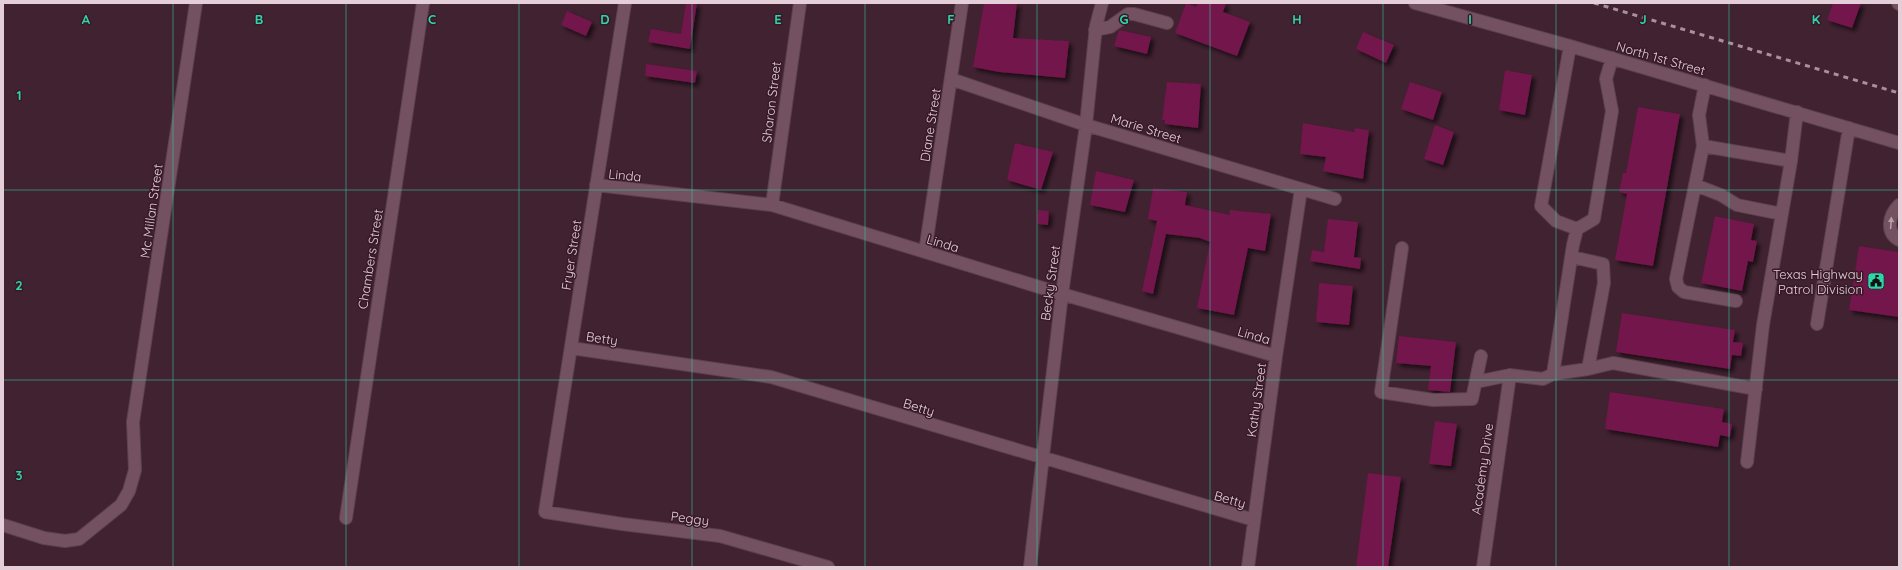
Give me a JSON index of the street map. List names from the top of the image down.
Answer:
{
  "streets": {
    "street": [
      "North 1st Street",
      "Sharon Street",
      "Diane Street",
      "Marie Street",
      "Linda",
      "Mc Millan Street",
      "Fryer Street",
      "Chambers Street",
      "Becky Street",
      "Betty",
      "Kathy Street",
      "Academy Drive",
      "Peggy"
    ]
  },
  "crossings": [
    ["Sharon Street", "Linda"],
    ["Diane Street", "Marie Street"],
    ["Diane Street", "Linda"],
    ["Marie Street", "Becky Street"],
    ["Marie Street", "Kathy Street"],
    ["Linda", "Fryer Street"],
    ["Linda", "Becky Street"],
    ["Linda", "Kathy Street"],
    ["Fryer Street", "Betty"],
    ["Fryer Street", "Peggy"],
    ["Becky Street", "Betty"],
    ["Betty", "Kathy Street"]
  ],
  "places": {
    "public building": ["Texas Highway Patrol Division"]
  },
  "grid": {
    "columns": [
      "A",
      "B",
      "C",
      "D",
      "E",
      "F",
      "G",
      "H",
      "I",
      "J",
      "K"
    ],
    "rows": ["1", "2", "3"]
  }
}
